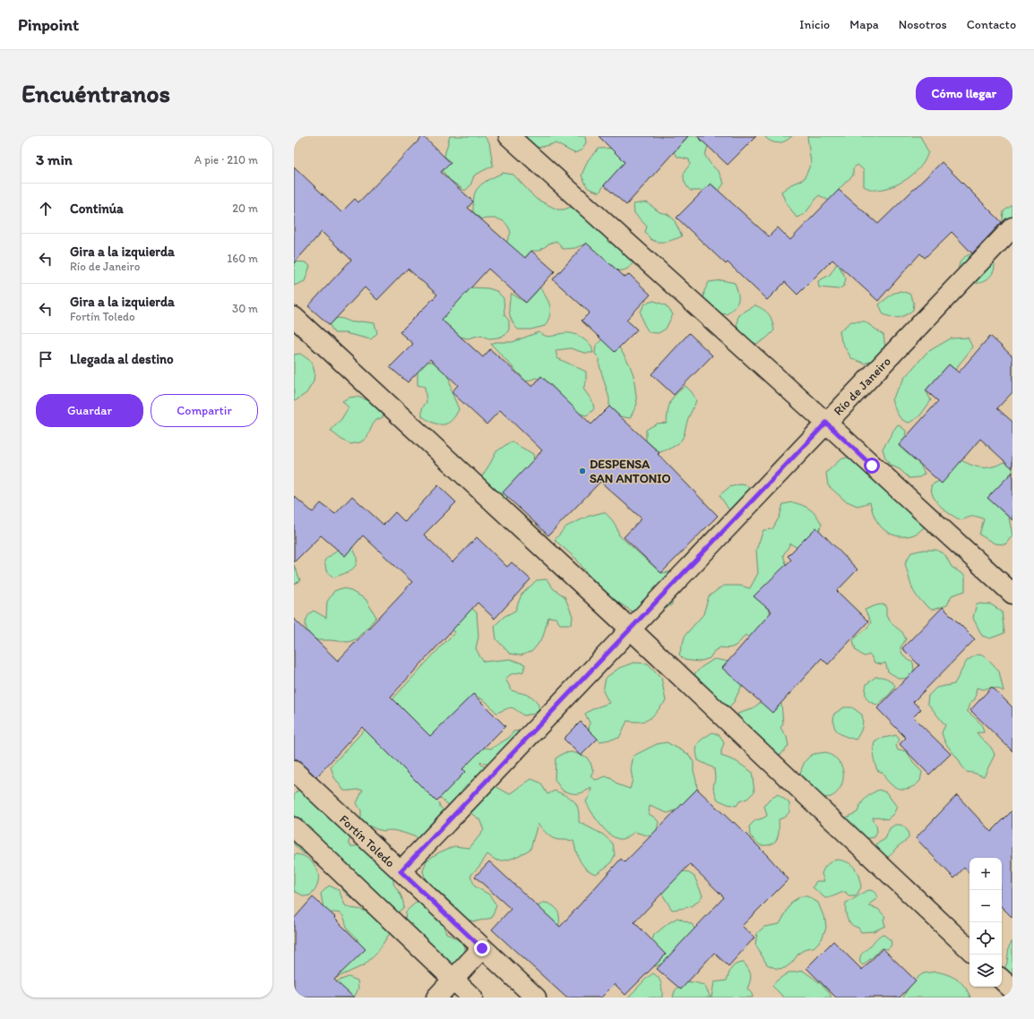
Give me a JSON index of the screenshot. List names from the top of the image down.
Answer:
{
  "streets": {
    "street": ["Río de Janeiro", "Fortín Toledo"]
  },
  "crossings": [
    ["Río de Janeiro", "Fortín Toledo"]
  ],
  "places": ["DESPENSA SAN ANTONIO"],
  "page": {
    "header": "Pinpoint",
    "nav": [
      "Inicio",
      "Mapa",
      "Nosotros",
      "Contacto"
    ],
    "buttons": [
      "Cómo llegar",
      ["Guardar", "Compartir"]
    ],
    "title": "Encuéntranos",
    "heading": ["3 min", "A pie · 210 m"],
    "list": [
      ["Continúa", "20 m"],
      ["Gira a la izquierda", "Río de Janeiro", "160 m"],
      ["Gira a la izquierda", "Fortín Toledo", "30 m"],
      "Llegada al destino"
    ],
    "map_buttons": ["+", "−"]
  }
}
